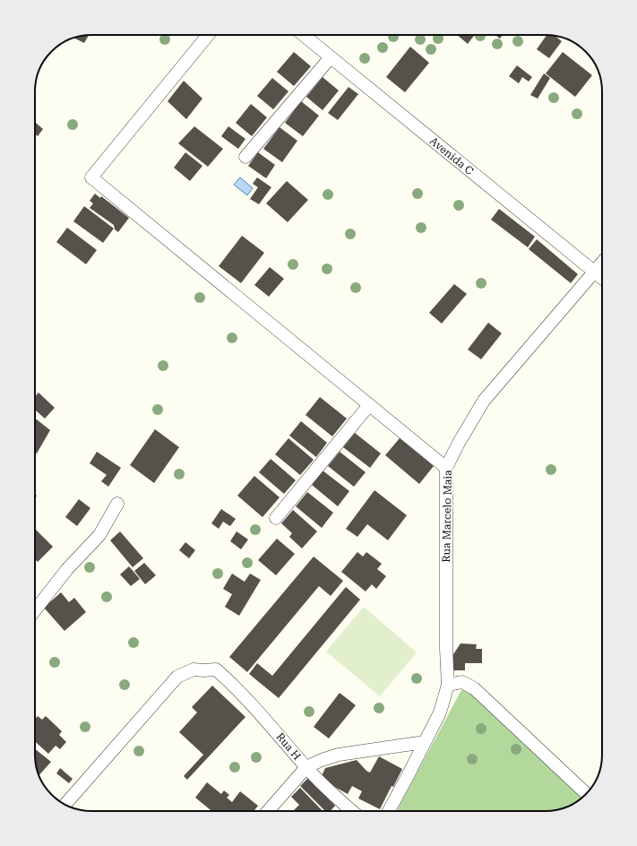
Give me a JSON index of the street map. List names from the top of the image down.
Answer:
{
  "streets": {
    "street": ["Avenida C", "Rua Marcelo Maia", "Rua H"]
  },
  "crossings": [
    ["Avenida C", "Rua Marcelo Maia"],
    ["Rua Marcelo Maia", "Rua H"]
  ]
}
